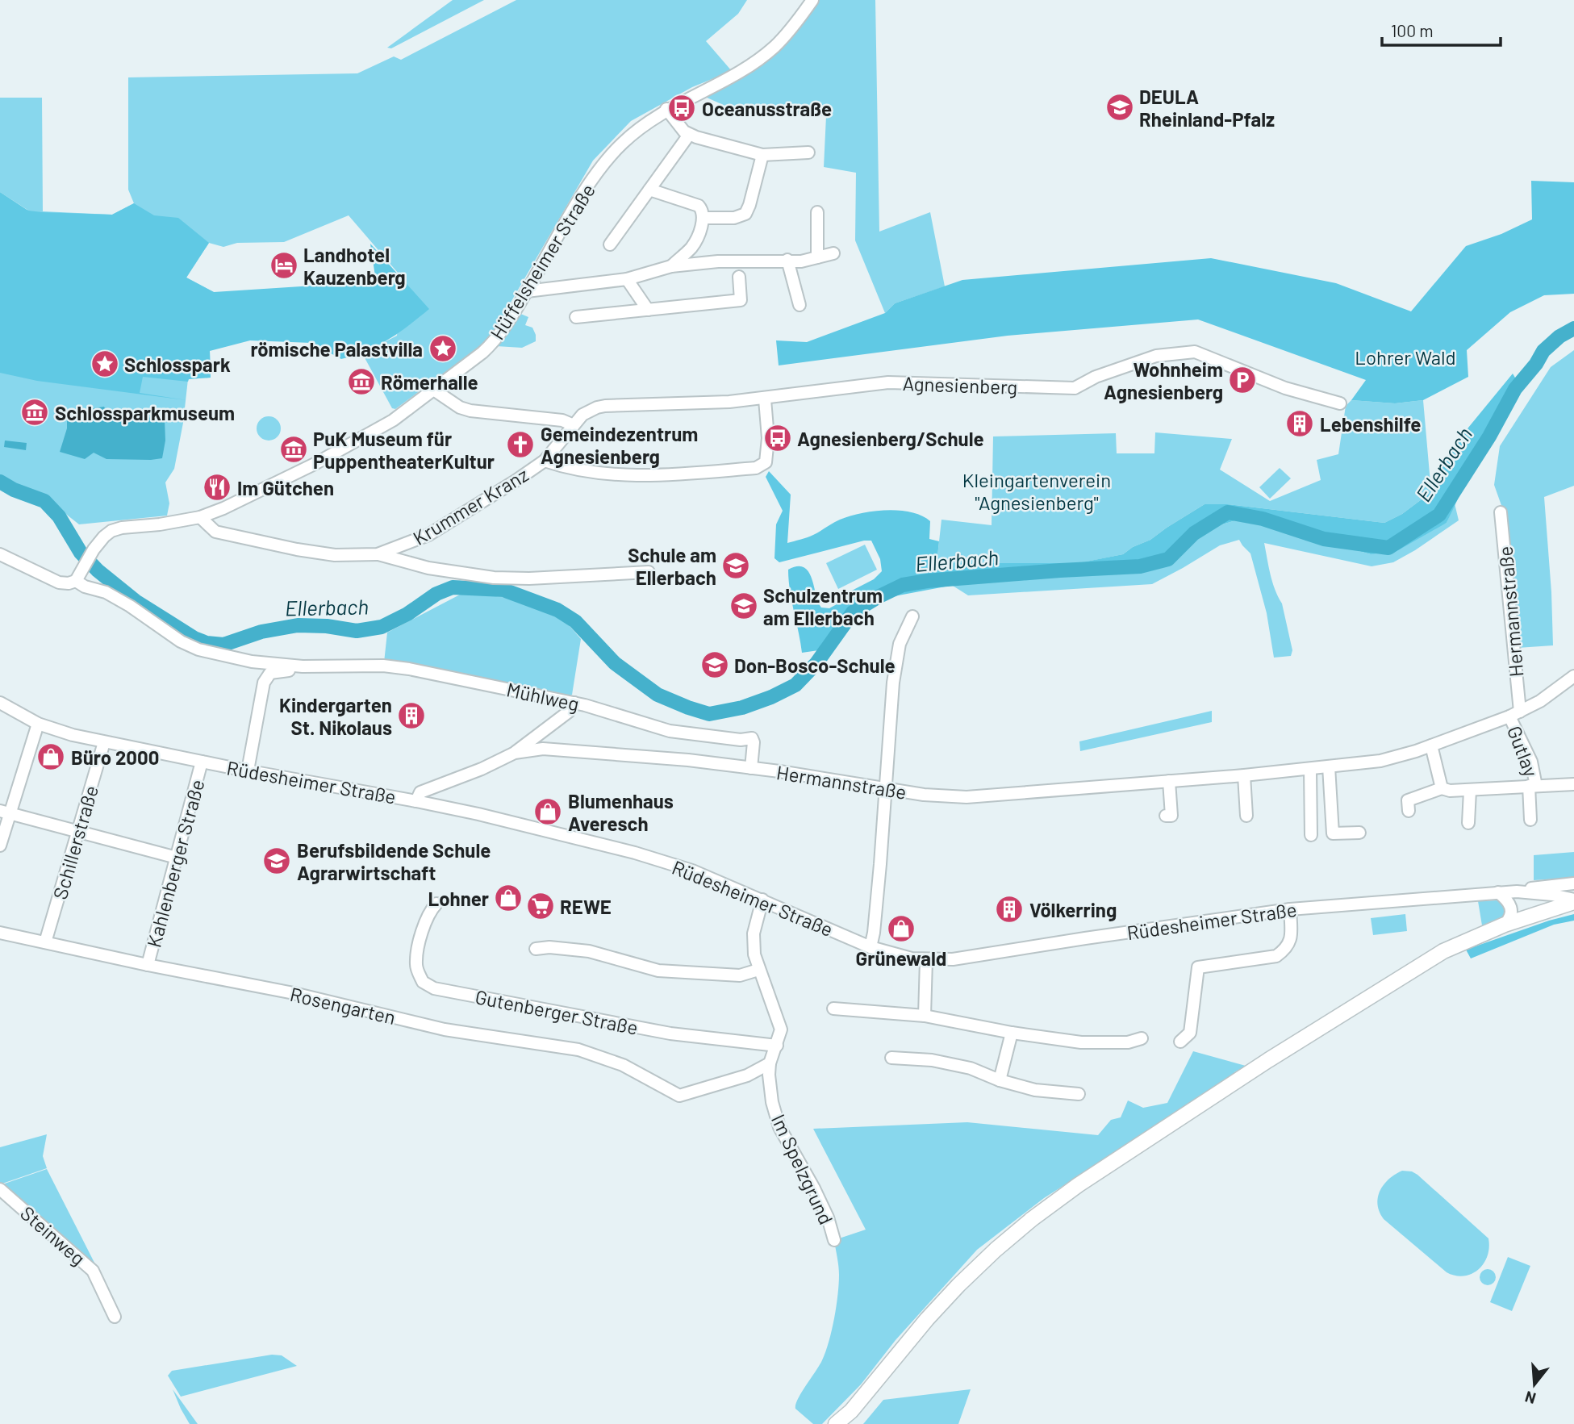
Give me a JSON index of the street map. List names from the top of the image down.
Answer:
{
  "streets": {
    "street": [
      "Hüffelsheimer Straße",
      "Agnesienberg",
      "Krummer Kranz",
      "Hermannstraße",
      "Mühlweg",
      "Gutlay",
      "Rüdesheimer Straße",
      "Schillerstraße",
      "Kahlenberger Straße",
      "Rosengarten",
      "Gutenberger Straße",
      "Im Spelzgrund",
      "Steinweg"
    ]
  },
  "crossings": [
    ["Hüffelsheimer Straße", "Krummer Kranz"],
    ["Hüffelsheimer Straße", "Mühlweg"],
    ["Agnesienberg", "Krummer Kranz"],
    ["Hermannstraße", "Mühlweg"],
    ["Hermannstraße", "Gutlay"],
    ["Hermannstraße", "Rüdesheimer Straße"],
    ["Mühlweg", "Rüdesheimer Straße"],
    ["Rüdesheimer Straße", "Schillerstraße"],
    ["Rüdesheimer Straße", "Kahlenberger Straße"],
    ["Rüdesheimer Straße", "Im Spelzgrund"],
    ["Schillerstraße", "Rosengarten"],
    ["Kahlenberger Straße", "Rosengarten"],
    ["Rosengarten", "Im Spelzgrund"],
    ["Gutenberger Straße", "Im Spelzgrund"]
  ],
  "water": ["Ellerbach"],
  "parks": ["Lohrer Wald", "Kleingartenverein \"Agnesienberg\""],
  "places": {
    "school or university": [
      "DEULA Rheinland-Pfalz",
      "Schule am Ellerbach",
      "Schulzentrum am Ellerbach",
      "Don-Bosco-Schule",
      "Berufsbildende Schule Agrarwirtschaft"
    ],
    "bus stop": ["Oceanusstraße", "Agnesienberg/Schule"],
    "hotel": ["Landhotel Kauzenberg"],
    "place": ["römische Palastvilla", "Schlosspark"],
    "parking": ["Wohnheim Agnesienberg"],
    "museum": ["Römerhalle", "Schlossparkmuseum", "PuK Museum für PuppentheaterKultur"],
    "building": ["Lebenshilfe", "Kindergarten St. Nikolaus", "Völkerring"],
    "church": ["Gemeindezentrum Agnesienberg"],
    "restaurant": ["Im Gütchen"],
    "shop": [
      "Büro 2000",
      "Blumenhaus Averesch",
      "Lohner",
      "Grünewald"
    ],
    "supermarket": ["REWE"]
  },
  "scale_bar": "100 m",
  "north": "bottom"
}
